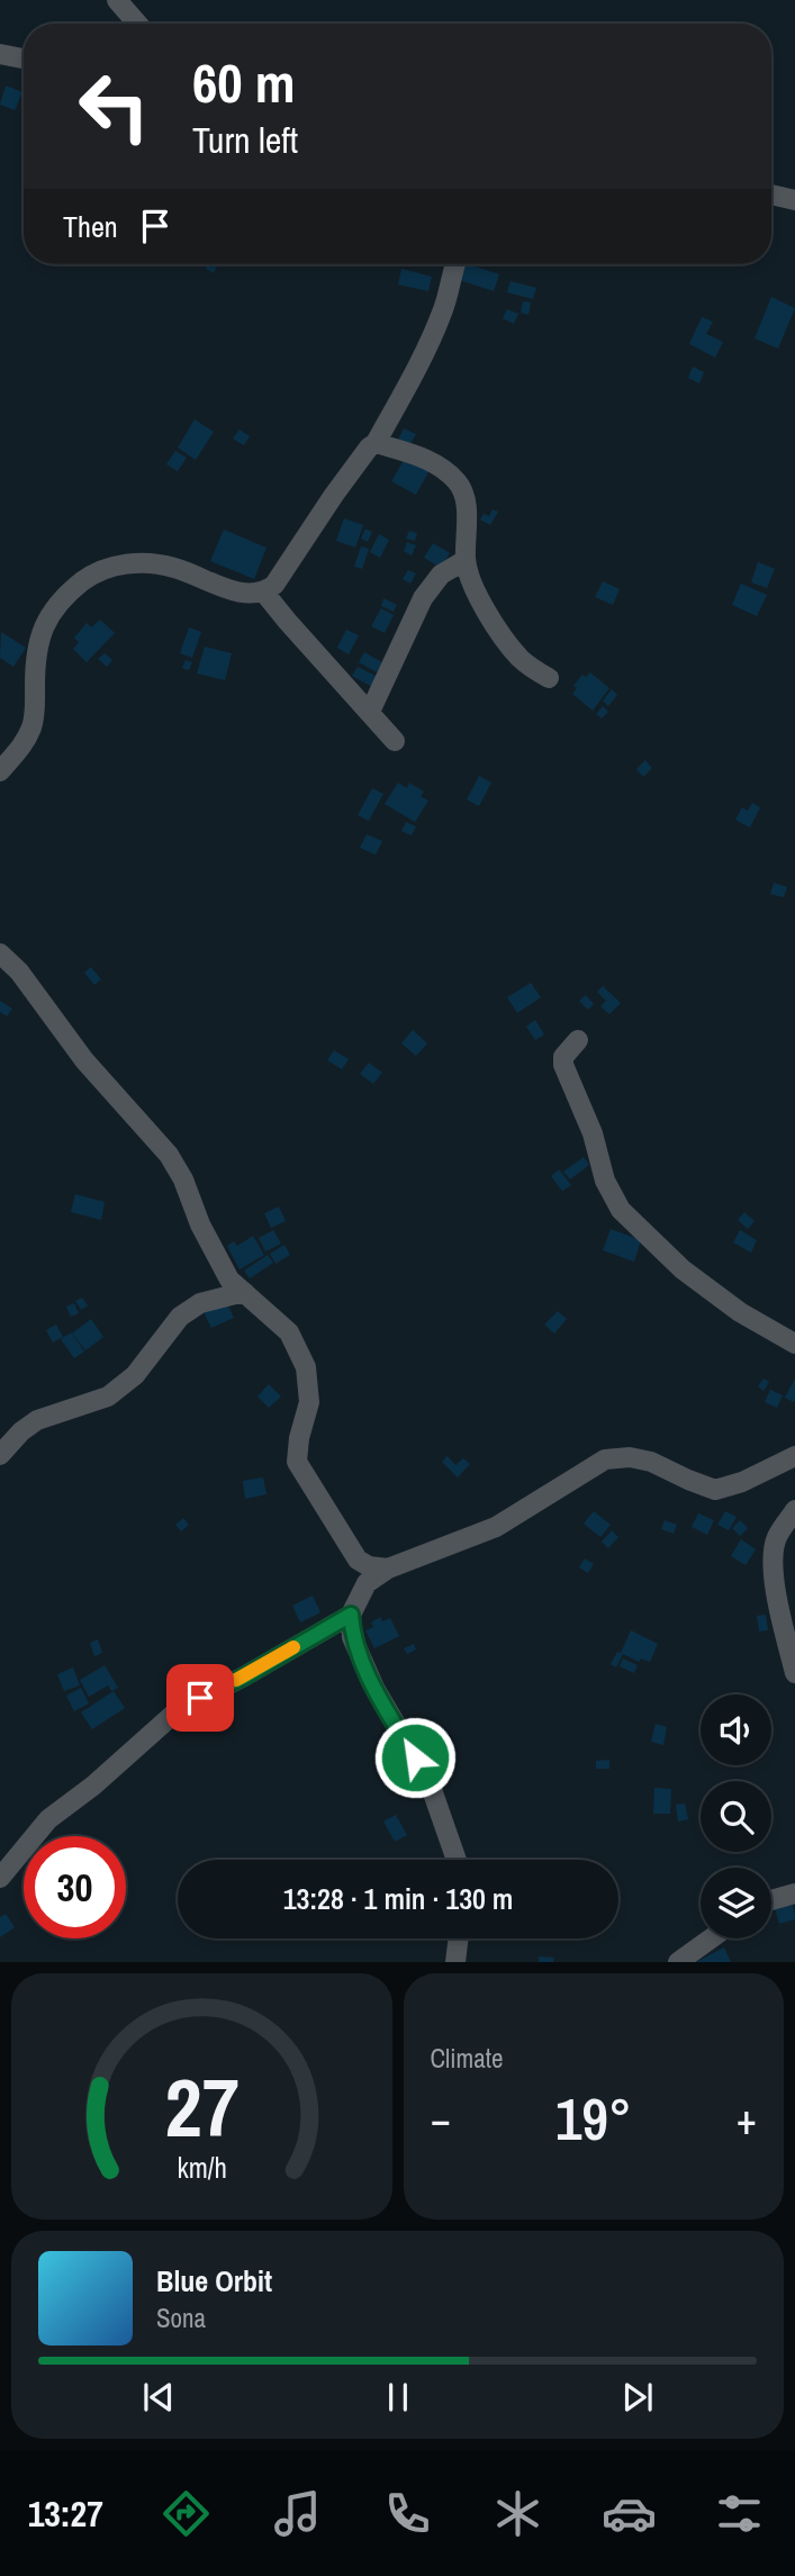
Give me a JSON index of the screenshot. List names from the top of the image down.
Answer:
{
  "page": {
    "turn": ["60 m", "Turn left"],
    "then": "Then",
    "limit": "30",
    "trip": "13:28 · 1 min · 130 m",
    "tile": "Climate",
    "heat": ["−", "19°", "+"],
    "song": ["Blue Orbit", "Sona"],
    "tabs": "13:27",
    "gauge": ["27", "km/h"]
  }
}
